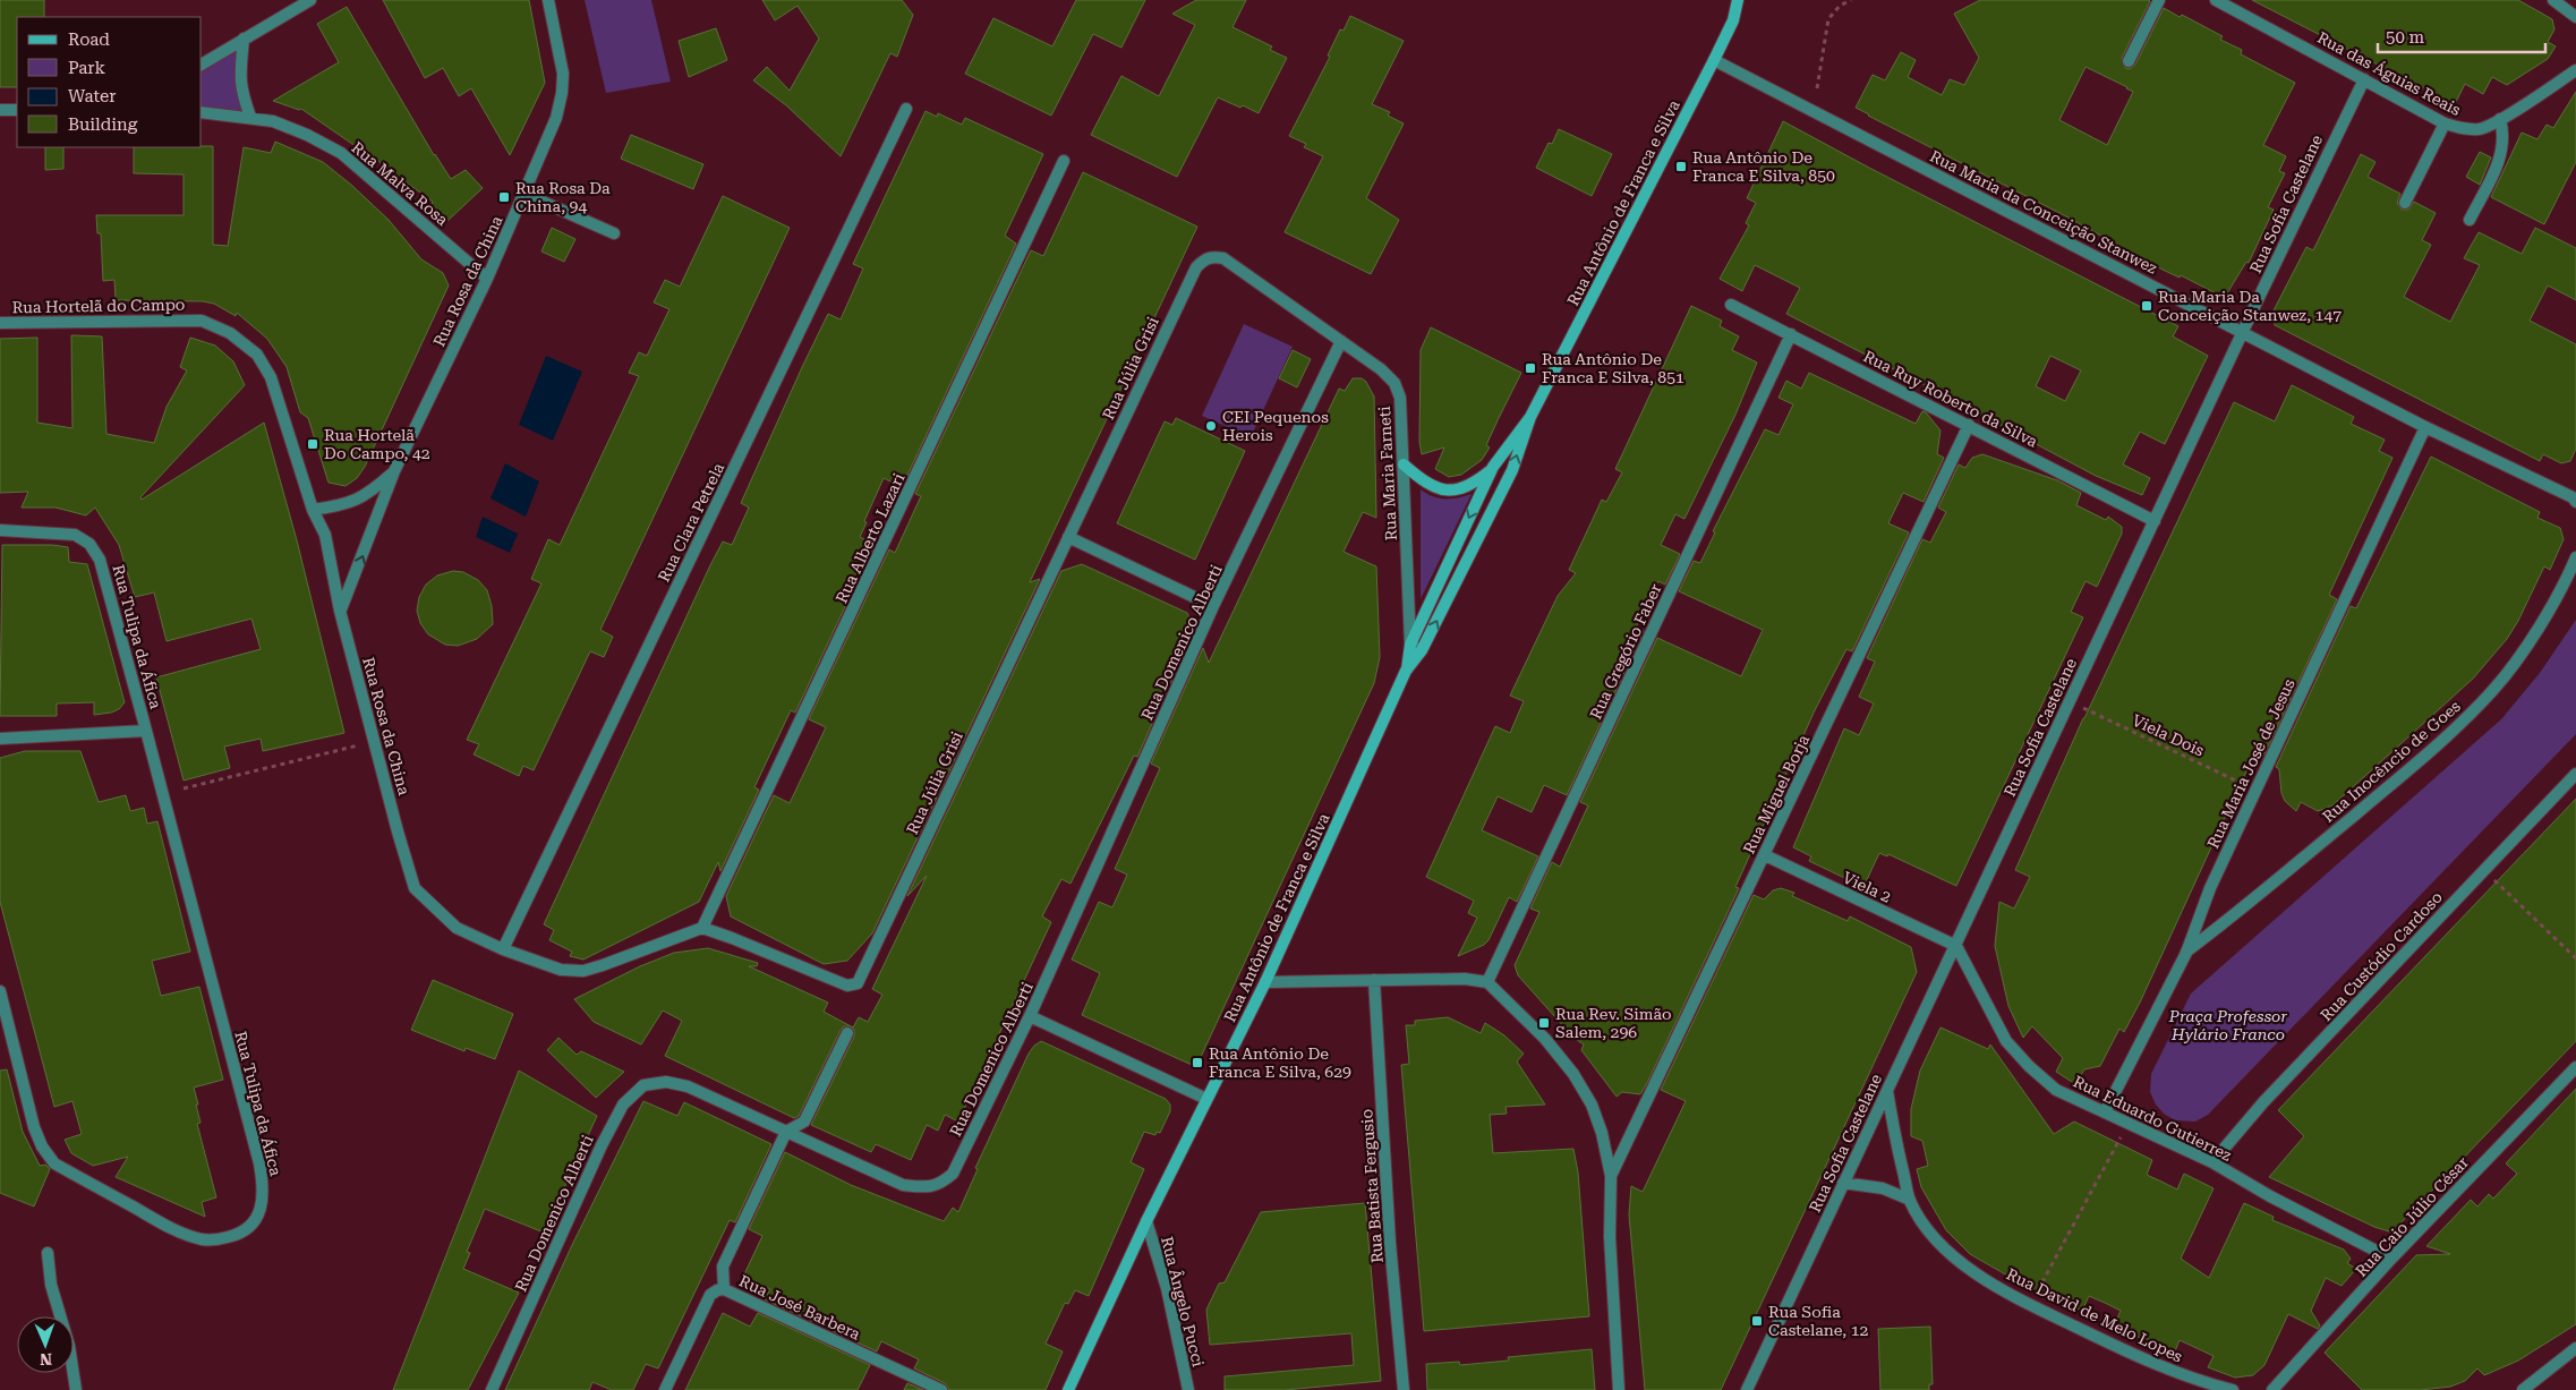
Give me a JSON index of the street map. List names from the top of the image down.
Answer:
{
  "streets": {
    "main road": ["Rua Antônio de Franca e Silva"],
    "street": [
      "Rua das Águias Reais",
      "Rua Malva Rosa",
      "Rua Sofia Castelane",
      "Rua Maria da Conceição Stanwez",
      "Rua Rosa da China",
      "Rua Hortelã do Campo",
      "Rua Júlia Grisi",
      "Rua Ruy Roberto da Silva",
      "Rua Maria Farneti",
      "Rua Clara Petrela",
      "Rua Alberto Lazari",
      "Rua Tulipa da Áfica",
      "Rua Domenico Alberti",
      "Rua Gregório Faber",
      "Rua Inocêncio de Goes",
      "Rua Maria José de Jesus",
      "Rua Miguel Borja",
      "Viela 2",
      "Rua Custódio Cardoso",
      "Rua Eduardo Gutierrez",
      "Rua Batista Fergusio",
      "Rua Caio Júlio César",
      "Rua Ângelo Pucci",
      "Rua José Barbera",
      "Rua David de Melo Lopes"
    ],
    "path": ["Viela Dois"]
  },
  "crossings": [
    ["Rua das Águias Reais", "Rua Sofia Castelane"],
    ["Rua Malva Rosa", "Rua Rosa da China"],
    ["Rua Antônio de Franca e Silva", "Rua Maria da Conceição Stanwez"],
    ["Rua Antônio de Franca e Silva", "Rua Maria Farneti"],
    ["Rua Antônio de Franca e Silva", "Rua Ângelo Pucci"],
    ["Rua Sofia Castelane", "Rua Maria da Conceição Stanwez"],
    ["Rua Sofia Castelane", "Rua Ruy Roberto da Silva"],
    ["Rua Sofia Castelane", "Viela Dois"],
    ["Rua Sofia Castelane", "Viela 2"],
    ["Rua Sofia Castelane", "Rua Eduardo Gutierrez"],
    ["Rua Sofia Castelane", "Rua David de Melo Lopes"],
    ["Rua Maria da Conceição Stanwez", "Rua Maria José de Jesus"],
    ["Rua Rosa da China", "Rua Hortelã do Campo"],
    ["Rua Rosa da China", "Rua Clara Petrela"],
    ["Rua Júlia Grisi", "Rua Maria Farneti"],
    ["Rua Júlia Grisi", "Rua Alberto Lazari"],
    ["Rua Ruy Roberto da Silva", "Rua Gregório Faber"],
    ["Rua Ruy Roberto da Silva", "Rua Miguel Borja"],
    ["Rua Maria Farneti", "Rua Domenico Alberti"],
    ["Viela Dois", "Rua Maria José de Jesus"],
    ["Rua Inocêncio de Goes", "Rua Maria José de Jesus"],
    ["Rua Maria José de Jesus", "Rua Eduardo Gutierrez"],
    ["Rua Miguel Borja", "Viela 2"],
    ["Viela 2", "Rua Eduardo Gutierrez"],
    ["Rua Custódio Cardoso", "Rua Eduardo Gutierrez"],
    ["Rua Eduardo Gutierrez", "Rua Caio Júlio César"]
  ],
  "parks": ["Praça Professor Hylário Franco"],
  "places": {
    "transit": [
      "Rua Antônio De Franca E Silva, 850",
      "Rua Rosa Da China, 94",
      "Rua Maria Da Conceição Stanwez, 147",
      "Rua Antônio De Franca E Silva, 851",
      "Rua Hortelã Do Campo, 42",
      "Rua Rev. Simão Salem, 296",
      "Rua Antônio De Franca E Silva, 629",
      "Rua Sofia Castelane, 12"
    ],
    "other": ["CEI Pequenos Herois"]
  },
  "legend": [
    "Road",
    "Park",
    "Water",
    "Building"
  ],
  "scale_bar": "50 m",
  "north": "bottom"
}
